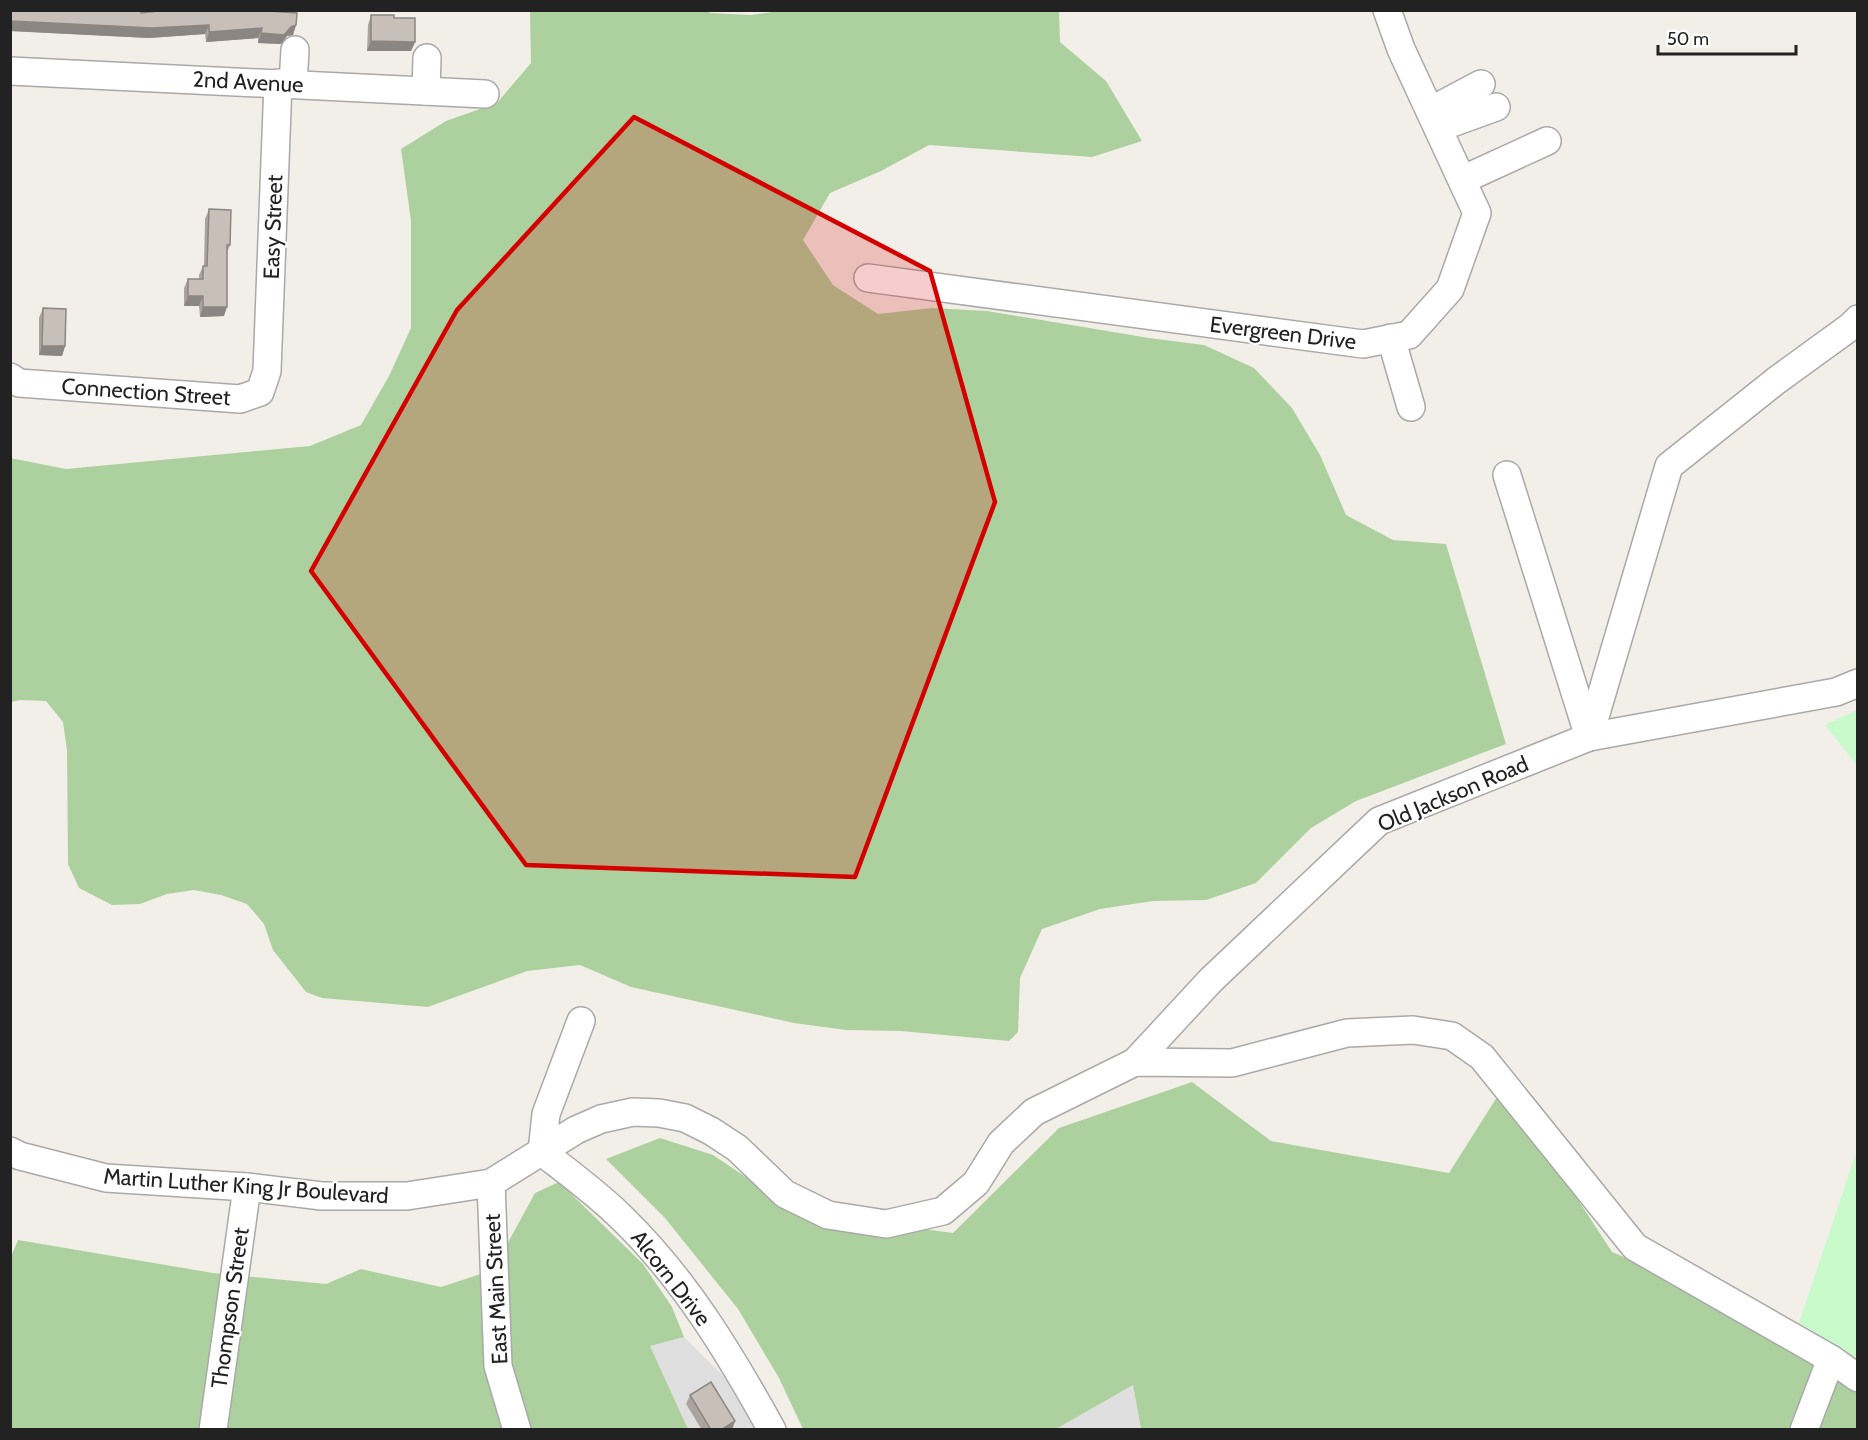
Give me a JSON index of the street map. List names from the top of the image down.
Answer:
{
  "streets": {
    "street": [
      "2nd Avenue",
      "Easy Street",
      "Evergreen Drive",
      "Connection Street",
      "Old Jackson Road",
      "Martin Luther King Jr Boulevard",
      "Alcorn Drive",
      "East Main Street",
      "Thompson Street"
    ]
  },
  "crossings": [
    ["2nd Avenue", "Easy Street"],
    ["Easy Street", "Connection Street"],
    ["Old Jackson Road", "Martin Luther King Jr Boulevard"],
    ["Martin Luther King Jr Boulevard", "Alcorn Drive"],
    ["Martin Luther King Jr Boulevard", "East Main Street"],
    ["Martin Luther King Jr Boulevard", "Thompson Street"]
  ],
  "scale_bar": "50 m"
}
